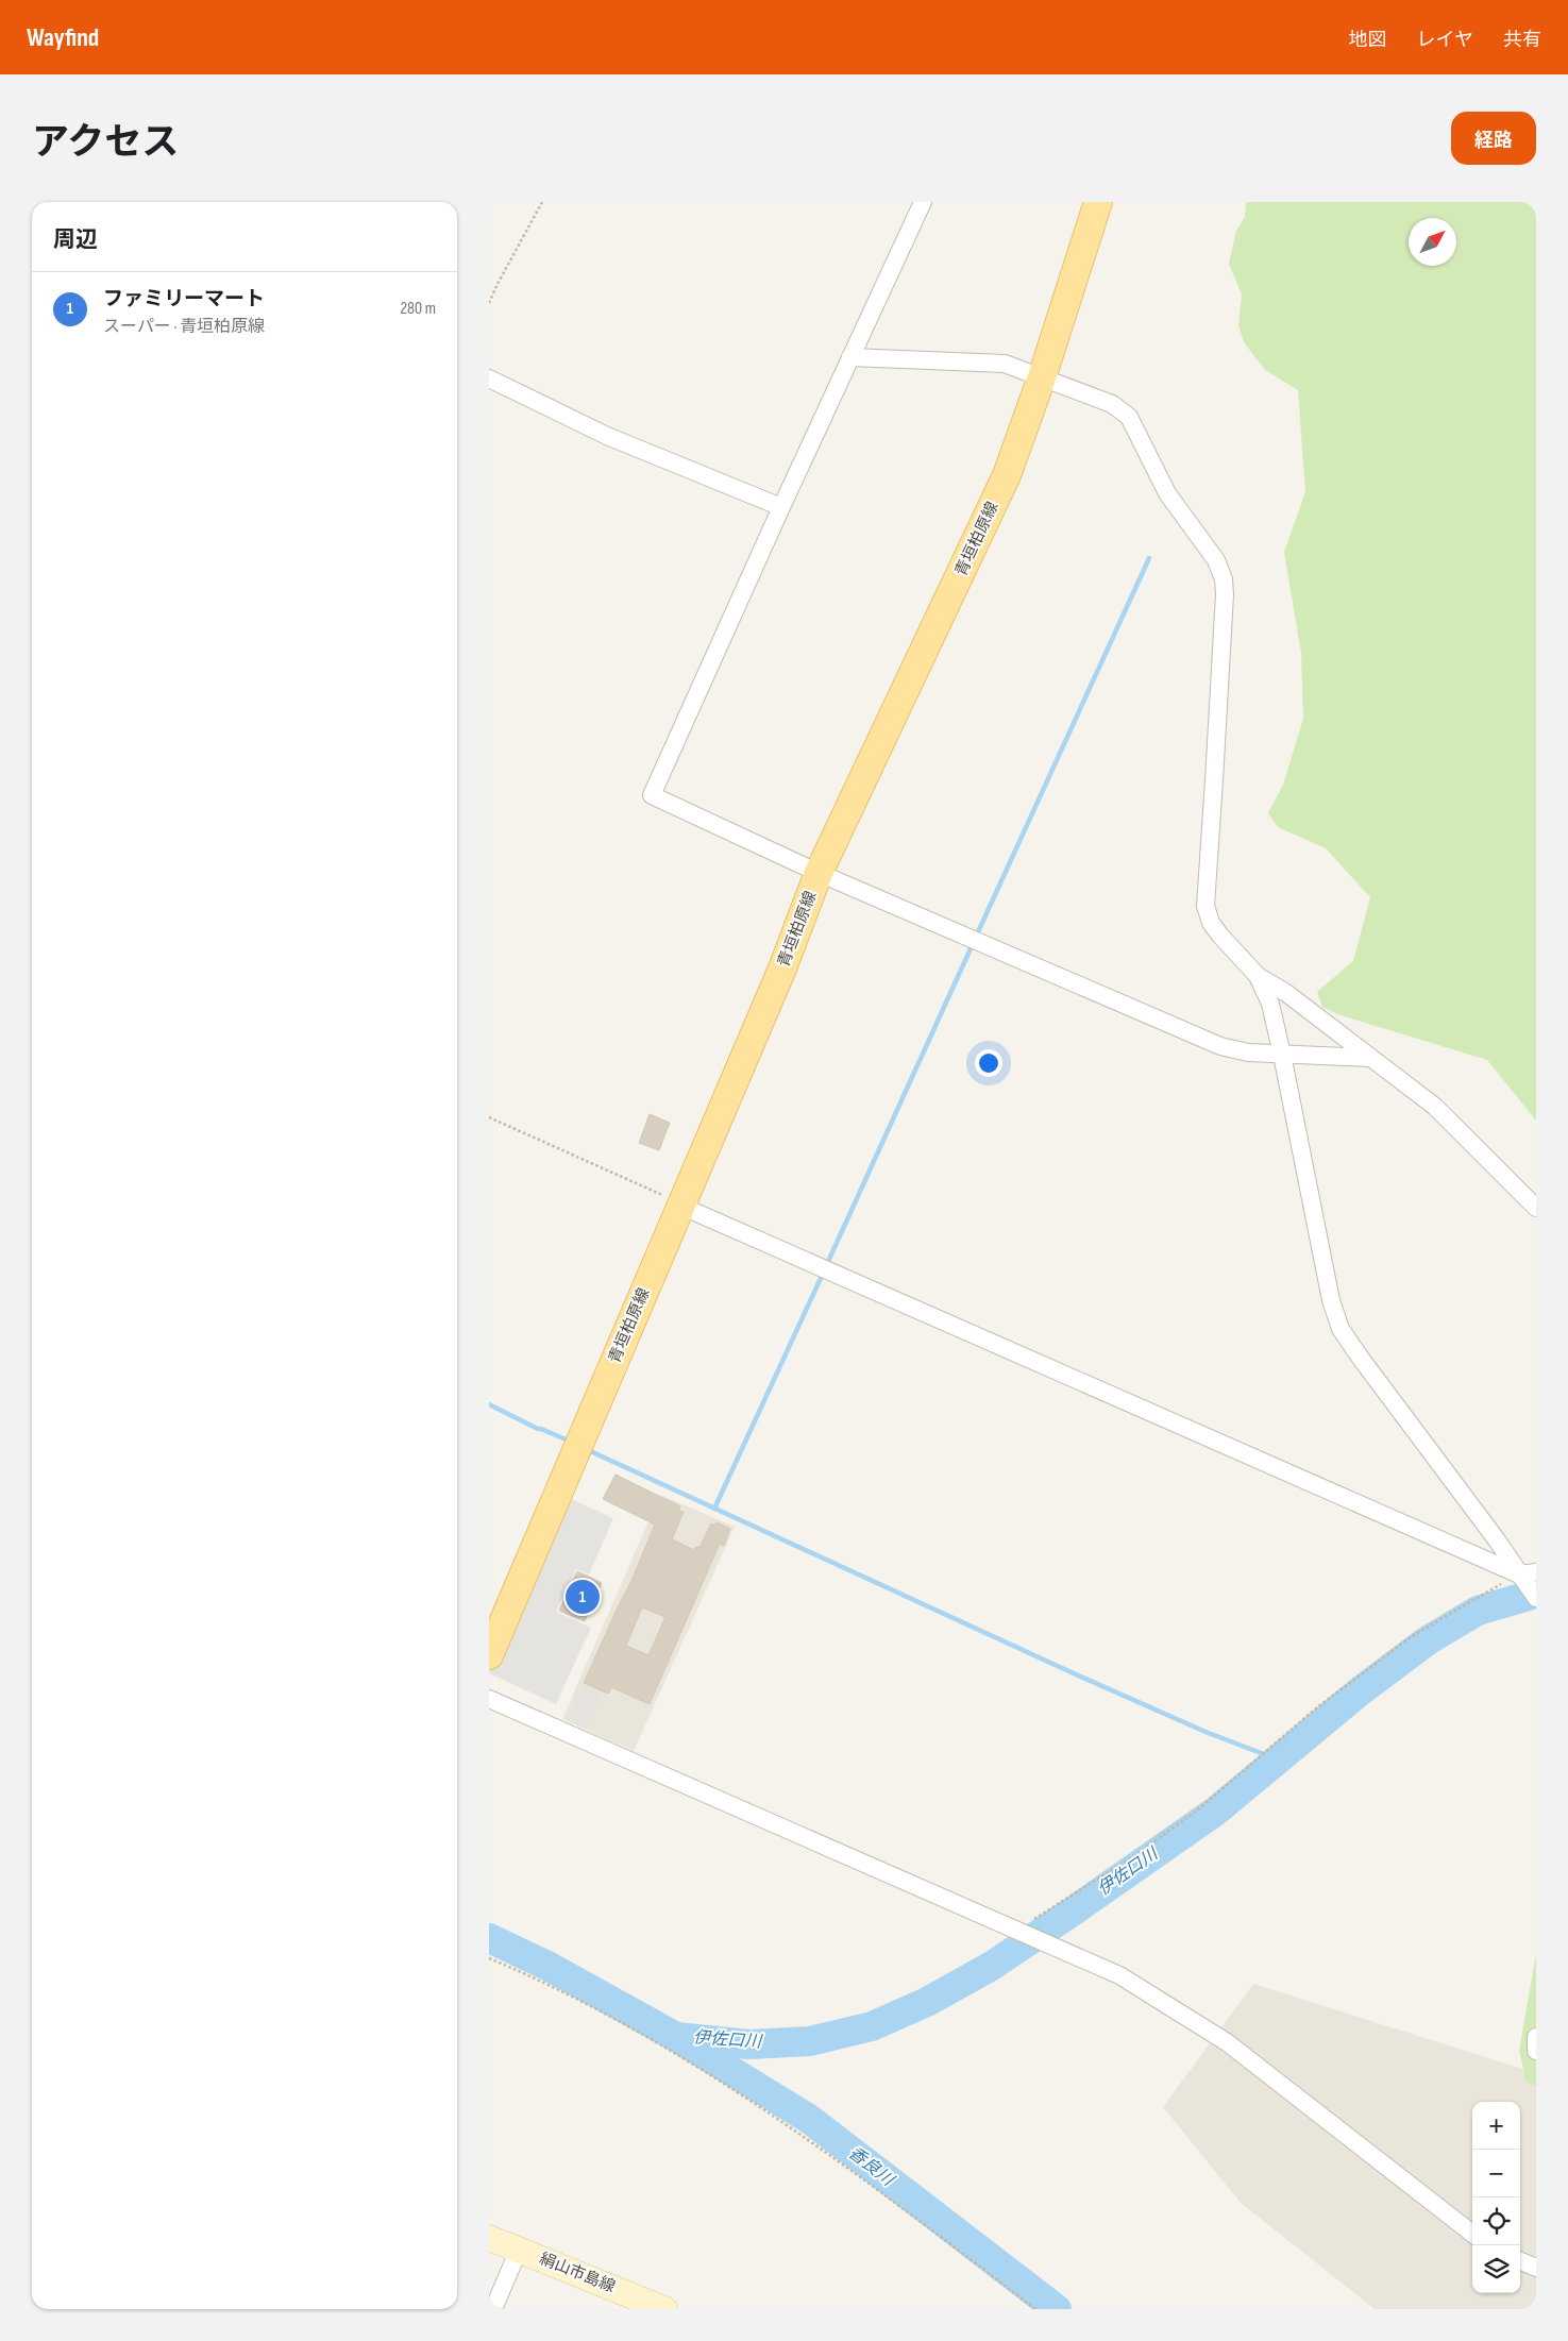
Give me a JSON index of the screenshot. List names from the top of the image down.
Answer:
{
  "streets": {
    "main road": ["青垣柏原線", "絹山市島線"]
  },
  "water": ["伊佐口川", "香良川"],
  "north": "top right",
  "page": {
    "header": "Wayfind",
    "nav": ["地図", "レイヤ", "共有"],
    "title": "アクセス",
    "buttons": "経路",
    "heading": "周辺",
    "list": [
      {
        "mark": "1",
        "name": "ファミリーマート",
        "note": "スーパー · 青垣柏原線",
        "value": "280 m"
      }
    ],
    "pins": "1",
    "map_buttons": ["+", "−"]
  }
}
